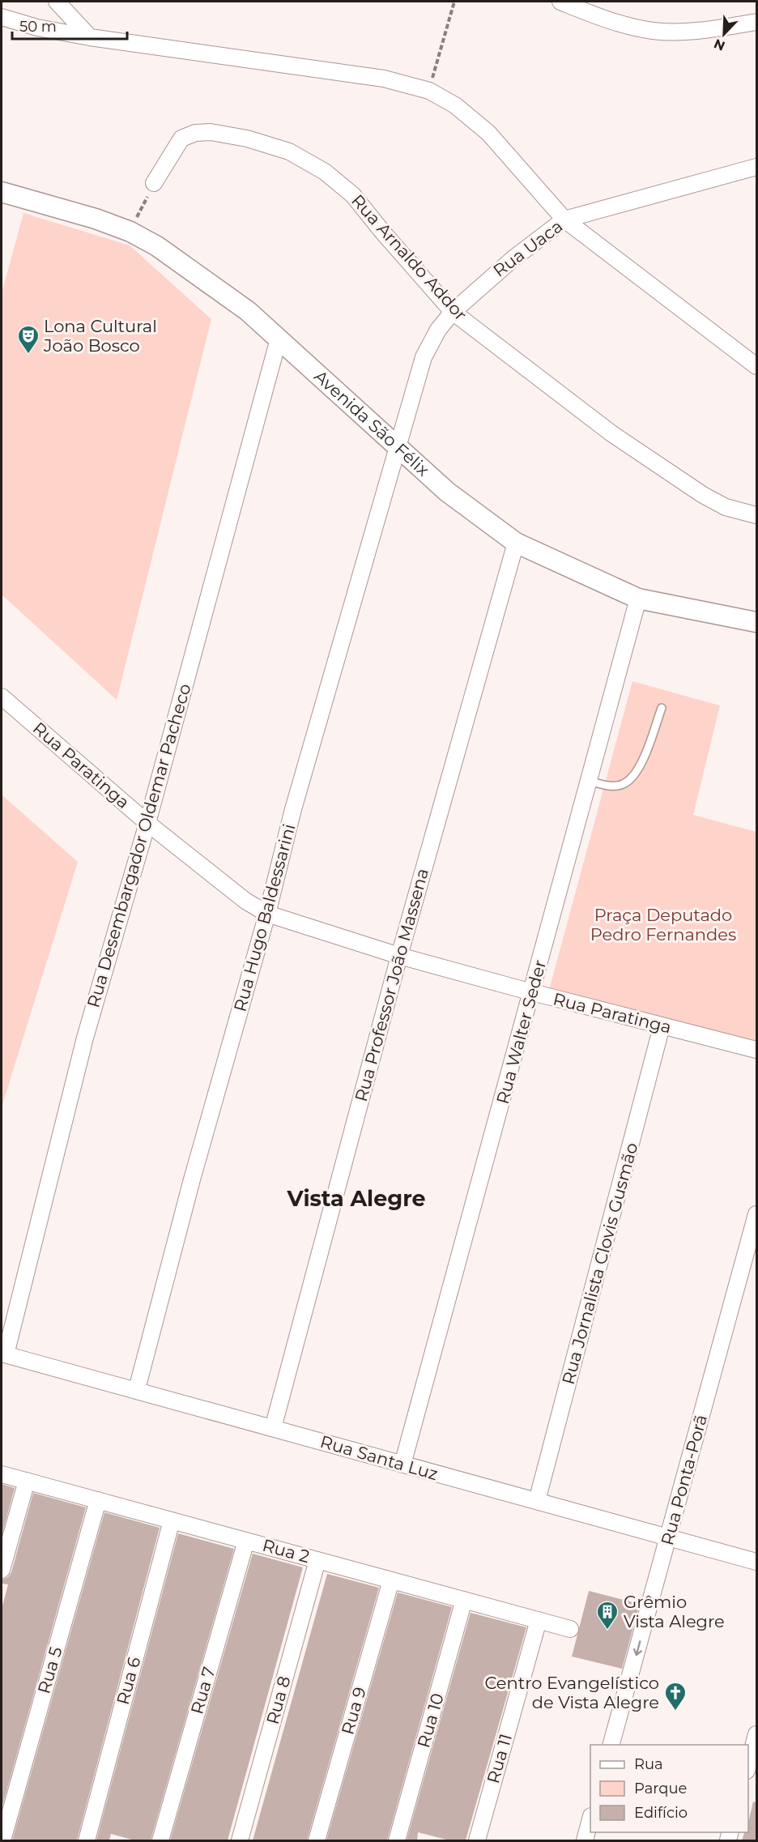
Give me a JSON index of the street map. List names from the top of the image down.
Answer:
{
  "streets": {
    "street": [
      "Rua Uaca",
      "Rua Arnaldo Addor",
      "Avenida São Félix",
      "Rua Paratinga",
      "Rua Desembargador Oldemar Pacheco",
      "Rua Hugo Baldessarini",
      "Rua Professor João Massena",
      "Rua Walter Seder",
      "Rua Jornalista Clovis Gusmão",
      "Rua Santa Luz",
      "Rua Ponta-Porã",
      "Rua 2",
      "Rua 5",
      "Rua 6",
      "Rua 7",
      "Rua 8",
      "Rua 9",
      "Rua 10",
      "Rua 11"
    ]
  },
  "crossings": [
    ["Rua Uaca", "Rua Arnaldo Addor"],
    ["Rua Uaca", "Avenida São Félix"],
    ["Rua Uaca", "Rua Hugo Baldessarini"],
    ["Avenida São Félix", "Rua Desembargador Oldemar Pacheco"],
    ["Avenida São Félix", "Rua Hugo Baldessarini"],
    ["Avenida São Félix", "Rua Professor João Massena"],
    ["Avenida São Félix", "Rua Walter Seder"],
    ["Rua Paratinga", "Rua Desembargador Oldemar Pacheco"],
    ["Rua Paratinga", "Rua Hugo Baldessarini"],
    ["Rua Paratinga", "Rua Professor João Massena"],
    ["Rua Paratinga", "Rua Walter Seder"],
    ["Rua Paratinga", "Rua Jornalista Clovis Gusmão"],
    ["Rua Desembargador Oldemar Pacheco", "Rua Santa Luz"],
    ["Rua Hugo Baldessarini", "Rua Santa Luz"],
    ["Rua Professor João Massena", "Rua Santa Luz"],
    ["Rua Walter Seder", "Rua Santa Luz"],
    ["Rua Jornalista Clovis Gusmão", "Rua Santa Luz"],
    ["Rua Santa Luz", "Rua Ponta-Porã"],
    ["Rua 2", "Rua 5"],
    ["Rua 2", "Rua 6"],
    ["Rua 2", "Rua 7"],
    ["Rua 2", "Rua 8"],
    ["Rua 2", "Rua 9"],
    ["Rua 2", "Rua 10"],
    ["Rua 2", "Rua 11"]
  ],
  "one_way": ["Rua Ponta-Porã"],
  "districts": ["Vista Alegre"],
  "parks": ["Praça Deputado Pedro Fernandes"],
  "places": {
    "theatre": ["Lona Cultural João Bosco"],
    "building": ["Grêmio Vista Alegre"],
    "church": ["Centro Evangelístico de Vista Alegre"]
  },
  "legend": ["Rua", "Parque", "Edifício"],
  "scale_bar": "50 m",
  "north": "bottom left"
}
